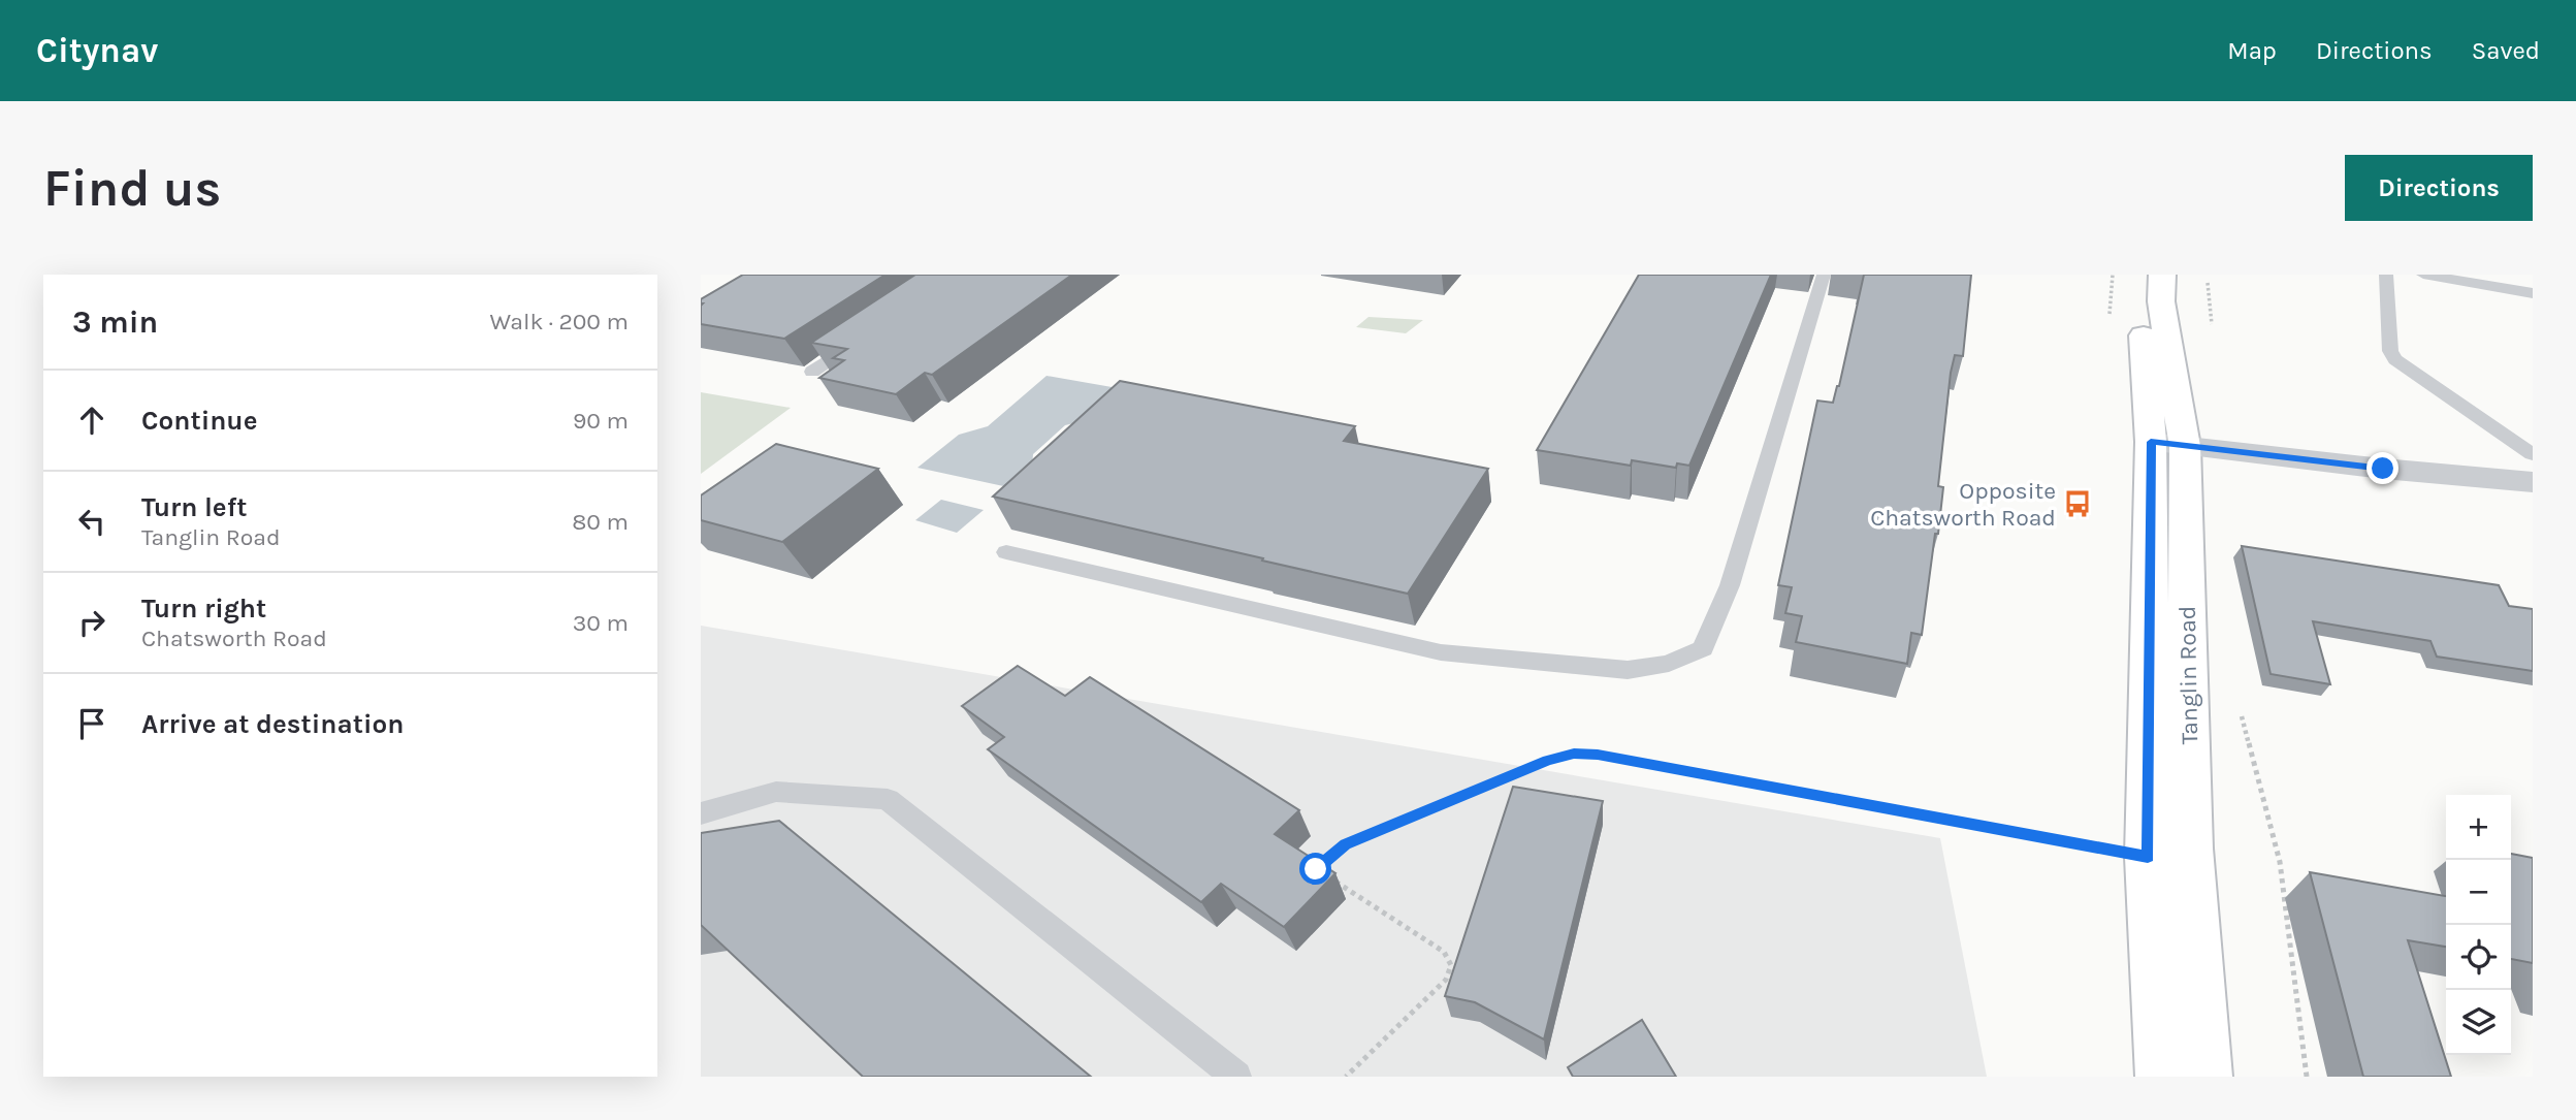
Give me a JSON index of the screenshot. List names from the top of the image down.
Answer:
{
  "streets": {
    "main road": ["Tanglin Road"]
  },
  "places": {
    "bus stop": ["Opposite Chatsworth Road"]
  },
  "page": {
    "header": "Citynav",
    "nav": ["Map", "Directions", "Saved"],
    "buttons": "Directions",
    "title": "Find us",
    "heading": ["3 min", "Walk · 200 m"],
    "list": [
      ["Continue", "90 m"],
      ["Turn left", "Tanglin Road", "80 m"],
      ["Turn right", "Chatsworth Road", "30 m"],
      "Arrive at destination"
    ],
    "map_buttons": ["+", "−"]
  }
}
